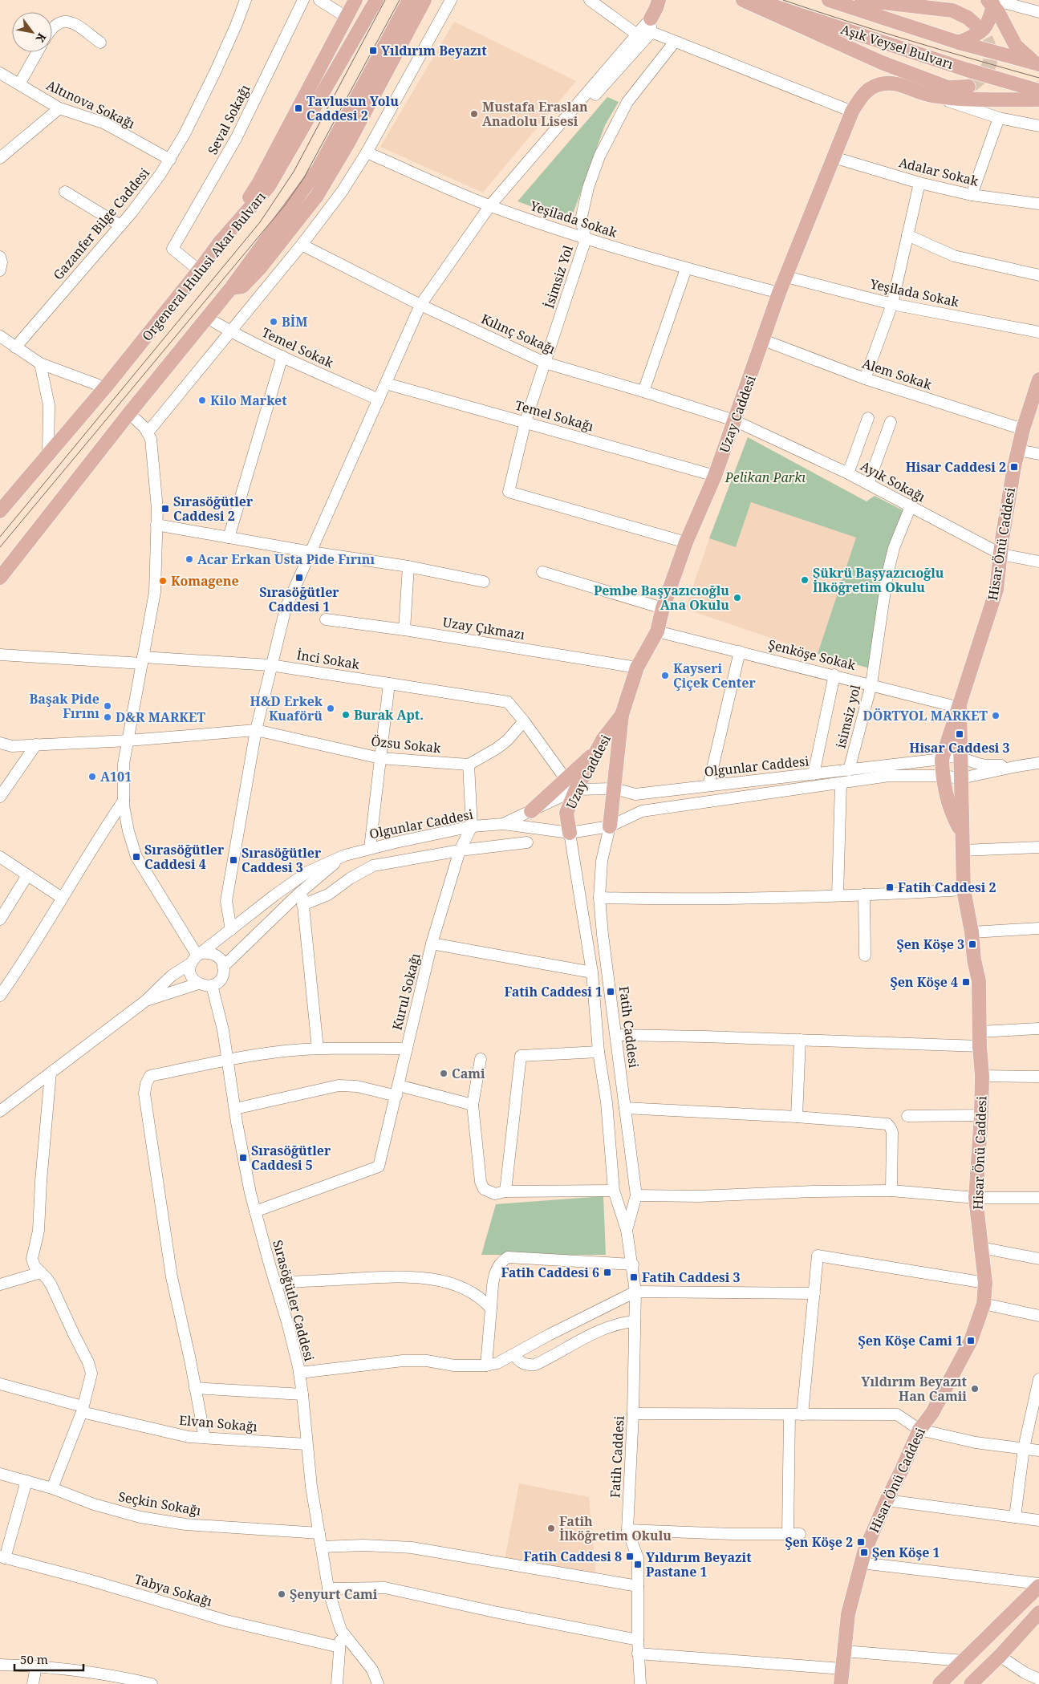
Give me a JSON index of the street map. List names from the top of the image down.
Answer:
{
  "streets": {
    "main road": [
      "Aşık Veysel Bulvarı",
      "Orgeneral Hulusi Akar Bulvarı",
      "Uzay Caddesi",
      "Hisar Önü Caddesi"
    ],
    "street": [
      "Altınova Sokağı",
      "Seval Sokağı",
      "Adalar Sokak",
      "Yeşilada Sokak",
      "Gazanfer Bilge Caddesi",
      "İsimsiz Yol",
      "Kılınç Sokağı",
      "Temel Sokak",
      "Alem Sokak",
      "Temel Sokağı",
      "Ayık Sokağı",
      "Uzay Çıkmazı",
      "Şenköşe Sokak",
      "İnci Sokak",
      "isimsiz yol",
      "Özsu Sokak",
      "Olgunlar Caddesi",
      "Kurul Sokağı",
      "Fatih Caddesi",
      "Sırasöğütler Caddesi",
      "Elvan Sokağı",
      "Seçkin Sokağı",
      "Tabya Sokağı"
    ]
  },
  "crossings": [
    ["Altınova Sokağı", "Gazanfer Bilge Caddesi"],
    ["Seval Sokağı", "Orgeneral Hulusi Akar Bulvarı"],
    ["Adalar Sokak", "Uzay Caddesi"],
    ["Yeşilada Sokak", "İsimsiz Yol"],
    ["Yeşilada Sokak", "Uzay Caddesi"],
    ["İsimsiz Yol", "Kılınç Sokağı"],
    ["İsimsiz Yol", "Uzay Caddesi"],
    ["İsimsiz Yol", "Temel Sokağı"],
    ["Kılınç Sokağı", "Uzay Caddesi"],
    ["Kılınç Sokağı", "Ayık Sokağı"],
    ["Alem Sokak", "Uzay Caddesi"],
    ["Alem Sokak", "Hisar Önü Caddesi"],
    ["Uzay Caddesi", "Temel Sokağı"],
    ["Uzay Caddesi", "Ayık Sokağı"],
    ["Uzay Caddesi", "Uzay Çıkmazı"],
    ["Uzay Caddesi", "Şenköşe Sokak"],
    ["Uzay Caddesi", "Olgunlar Caddesi"],
    ["Uzay Caddesi", "Fatih Caddesi"],
    ["Ayık Sokağı", "Hisar Önü Caddesi"],
    ["Ayık Sokağı", "isimsiz yol"],
    ["Hisar Önü Caddesi", "Şenköşe Sokak"],
    ["Hisar Önü Caddesi", "Olgunlar Caddesi"],
    ["Şenköşe Sokak", "isimsiz yol"],
    ["isimsiz yol", "Olgunlar Caddesi"],
    ["Olgunlar Caddesi", "Kurul Sokağı"],
    ["Olgunlar Caddesi", "Fatih Caddesi"],
    ["Olgunlar Caddesi", "Sırasöğütler Caddesi"],
    ["Kurul Sokağı", "Sırasöğütler Caddesi"],
    ["Sırasöğütler Caddesi", "Elvan Sokağı"],
    ["Sırasöğütler Caddesi", "Seçkin Sokağı"]
  ],
  "parks": ["Pelikan Parkı"],
  "places": {
    "transit": [
      "Yıldırım Beyazıt",
      "Tavlusun Yolu Caddesi 2",
      "Hisar Caddesi 2",
      "Sırasöğütler Caddesi 2",
      "Sırasöğütler Caddesi 1",
      "Hisar Caddesi 3",
      "Sırasöğütler Caddesi 4",
      "Sırasöğütler Caddesi 3",
      "Fatih Caddesi 2",
      "Şen Köşe 3",
      "Şen Köşe 4",
      "Fatih Caddesi 1",
      "Sırasöğütler Caddesi 5",
      "Fatih Caddesi 6",
      "Fatih Caddesi 3",
      "Şen Köşe Cami 1",
      "Şen Köşe 2",
      "Şen Köşe 1",
      "Fatih Caddesi 8",
      "Yıldırım Beyazit Pastane 1"
    ],
    "other": [
      "Mustafa Eraslan Anadolu Lisesi",
      "BİM",
      "Kilo Market",
      "Acar Erkan Usta Pide Fırını",
      "Şükrü Başyazıcıoğlu İlköğretim Okulu",
      "Komagene",
      "Pembe Başyazıcıoğlu Ana Okulu",
      "Kayseri Çiçek Center",
      "Başak Pide Fırını",
      "H&D Erkek Kuaförü",
      "Burak Apt.",
      "DÖRTYOL MARKET",
      "D&R MARKET",
      "A101",
      "Cami",
      "Yıldırım Beyazıt Han Camii",
      "Fatih İlköğretim Okulu",
      "Şenyurt Cami"
    ]
  },
  "scale_bar": "50 m",
  "north": "bottom right"
}
